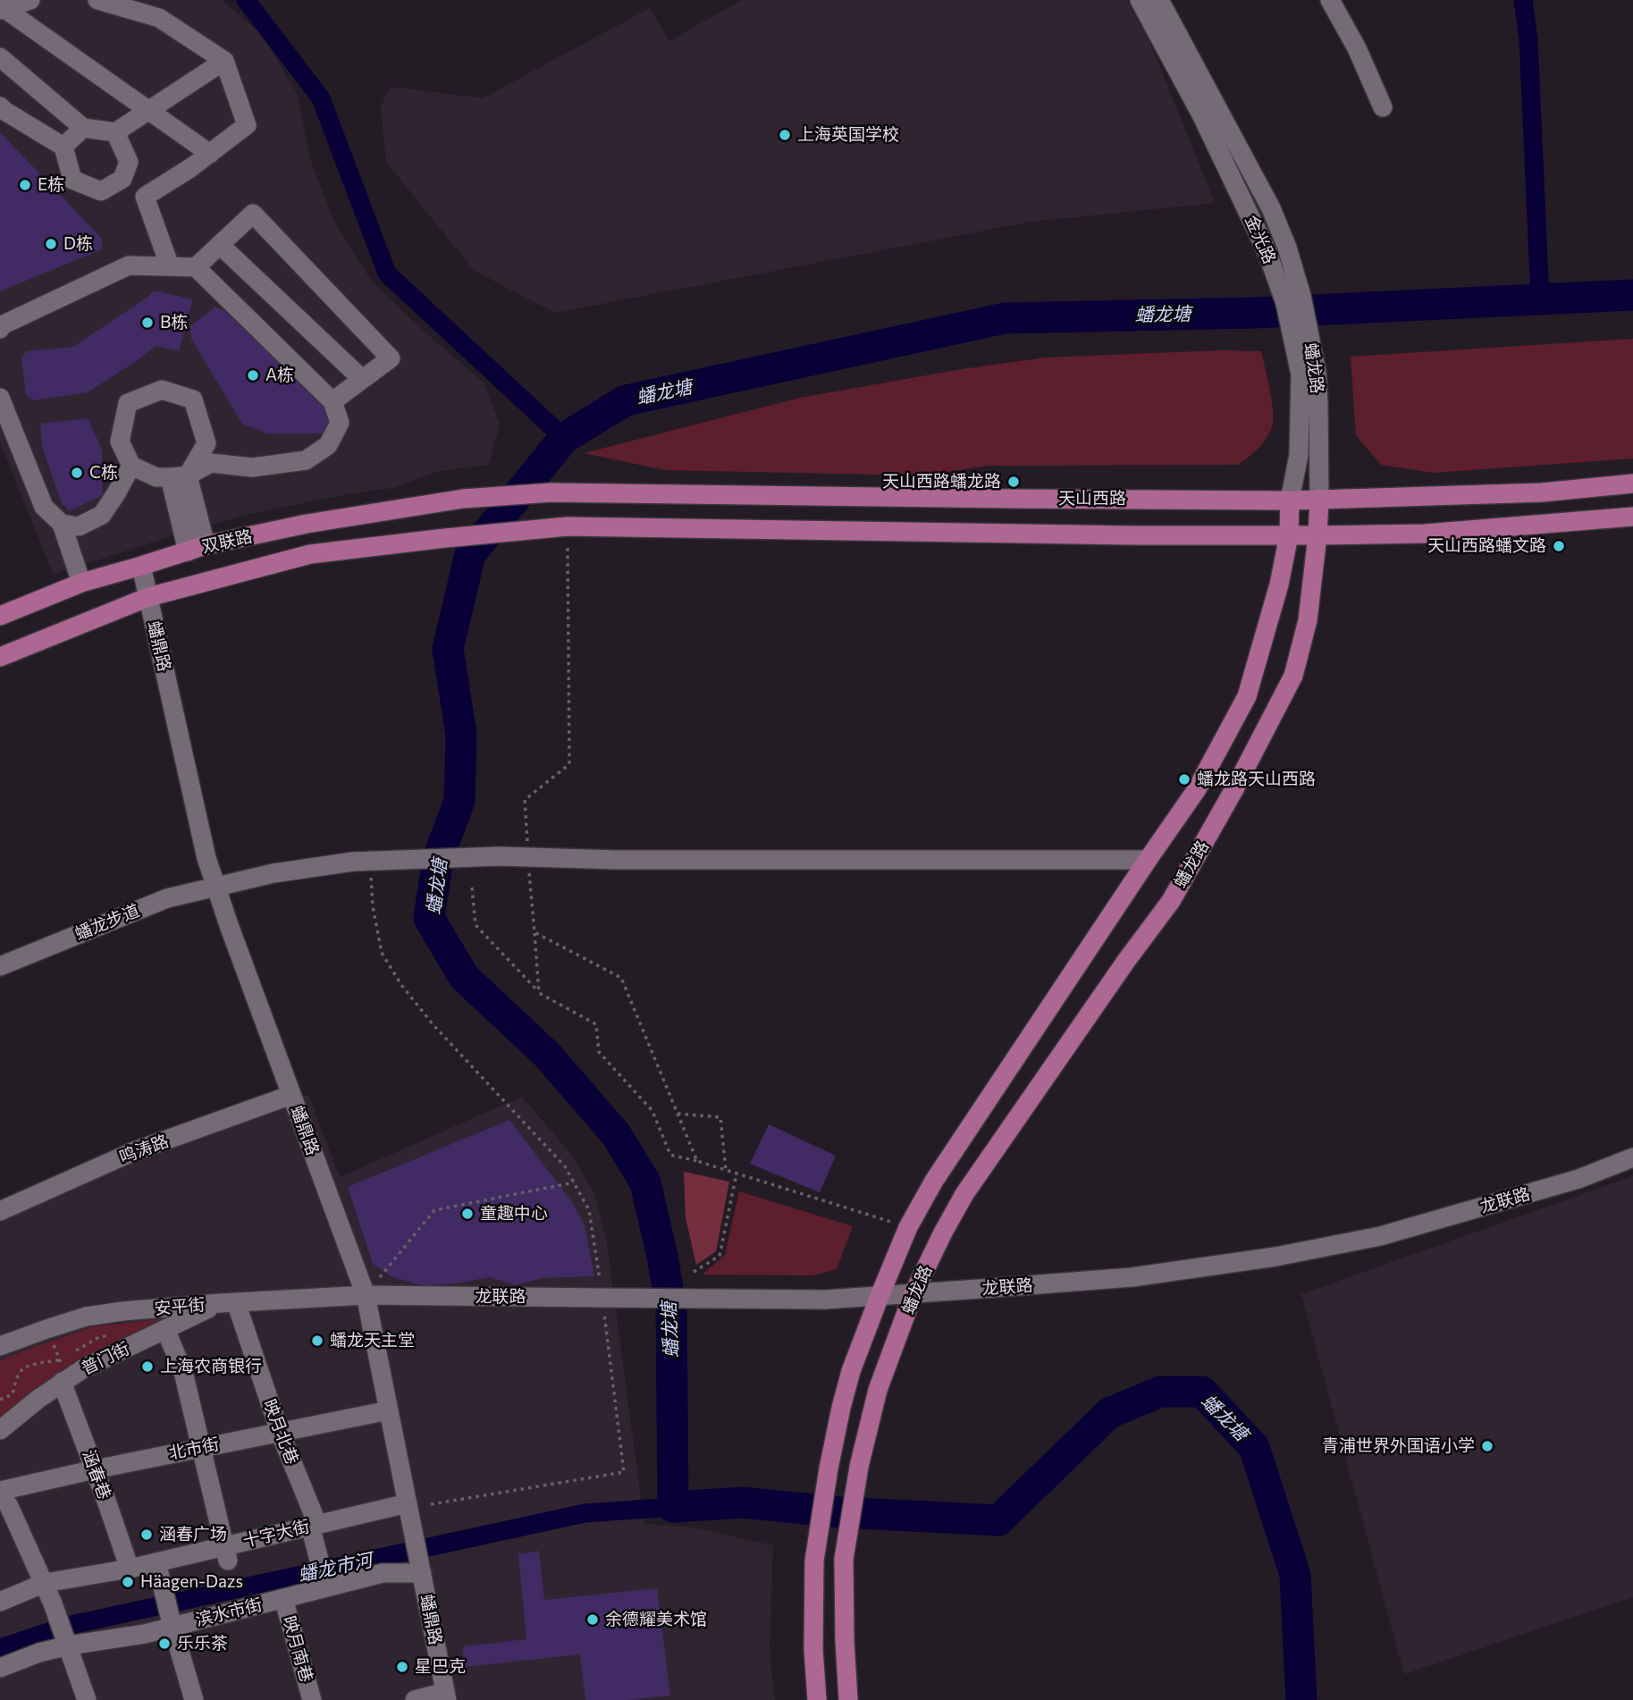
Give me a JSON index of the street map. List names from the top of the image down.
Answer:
{
  "streets": {
    "main road": ["蟠龙路", "天山西路", "双联路"],
    "street": [
      "金光路",
      "蟠鼎路",
      "蟠龙步道",
      "鸣涛路",
      "龙联路",
      "安平街",
      "普门街",
      "映月北巷",
      "北市街",
      "涵春巷",
      "十字大街",
      "滨水市街",
      "映月南巷"
    ]
  },
  "crossings": [
    ["金光路", "蟠龙路"],
    ["金光路", "天山西路"],
    ["蟠龙路", "天山西路"],
    ["蟠龙路", "蟠龙步道"],
    ["蟠龙路", "龙联路"],
    ["天山西路", "双联路"],
    ["天山西路", "蟠鼎路"],
    ["双联路", "蟠鼎路"],
    ["蟠鼎路", "蟠龙步道"],
    ["蟠鼎路", "鸣涛路"],
    ["蟠鼎路", "龙联路"],
    ["蟠鼎路", "安平街"],
    ["蟠鼎路", "北市街"],
    ["蟠鼎路", "十字大街"],
    ["蟠鼎路", "滨水市街"],
    ["龙联路", "安平街"],
    ["安平街", "普门街"],
    ["安平街", "映月北巷"],
    ["普门街", "映月北巷"],
    ["普门街", "涵春巷"],
    ["映月北巷", "北市街"],
    ["映月北巷", "十字大街"],
    ["映月北巷", "滨水市街"],
    ["北市街", "涵春巷"],
    ["涵春巷", "十字大街"],
    ["滨水市街", "映月南巷"]
  ],
  "water": ["蟠龙塘", "蟠龙市河"],
  "places": [
    "上海英国学校",
    "E栋",
    "D栋",
    "B栋",
    "A栋",
    "C栋",
    "天山西路蟠龙路",
    "天山西路蟠文路",
    "蟠龙路天山西路",
    "童趣中心",
    "蟠龙天主堂",
    "上海农商银行",
    "青浦世界外国语小学",
    "涵春广场",
    "Häagen-Dazs",
    "余德耀美术馆",
    "乐乐茶",
    "星巴克"
  ]
}
